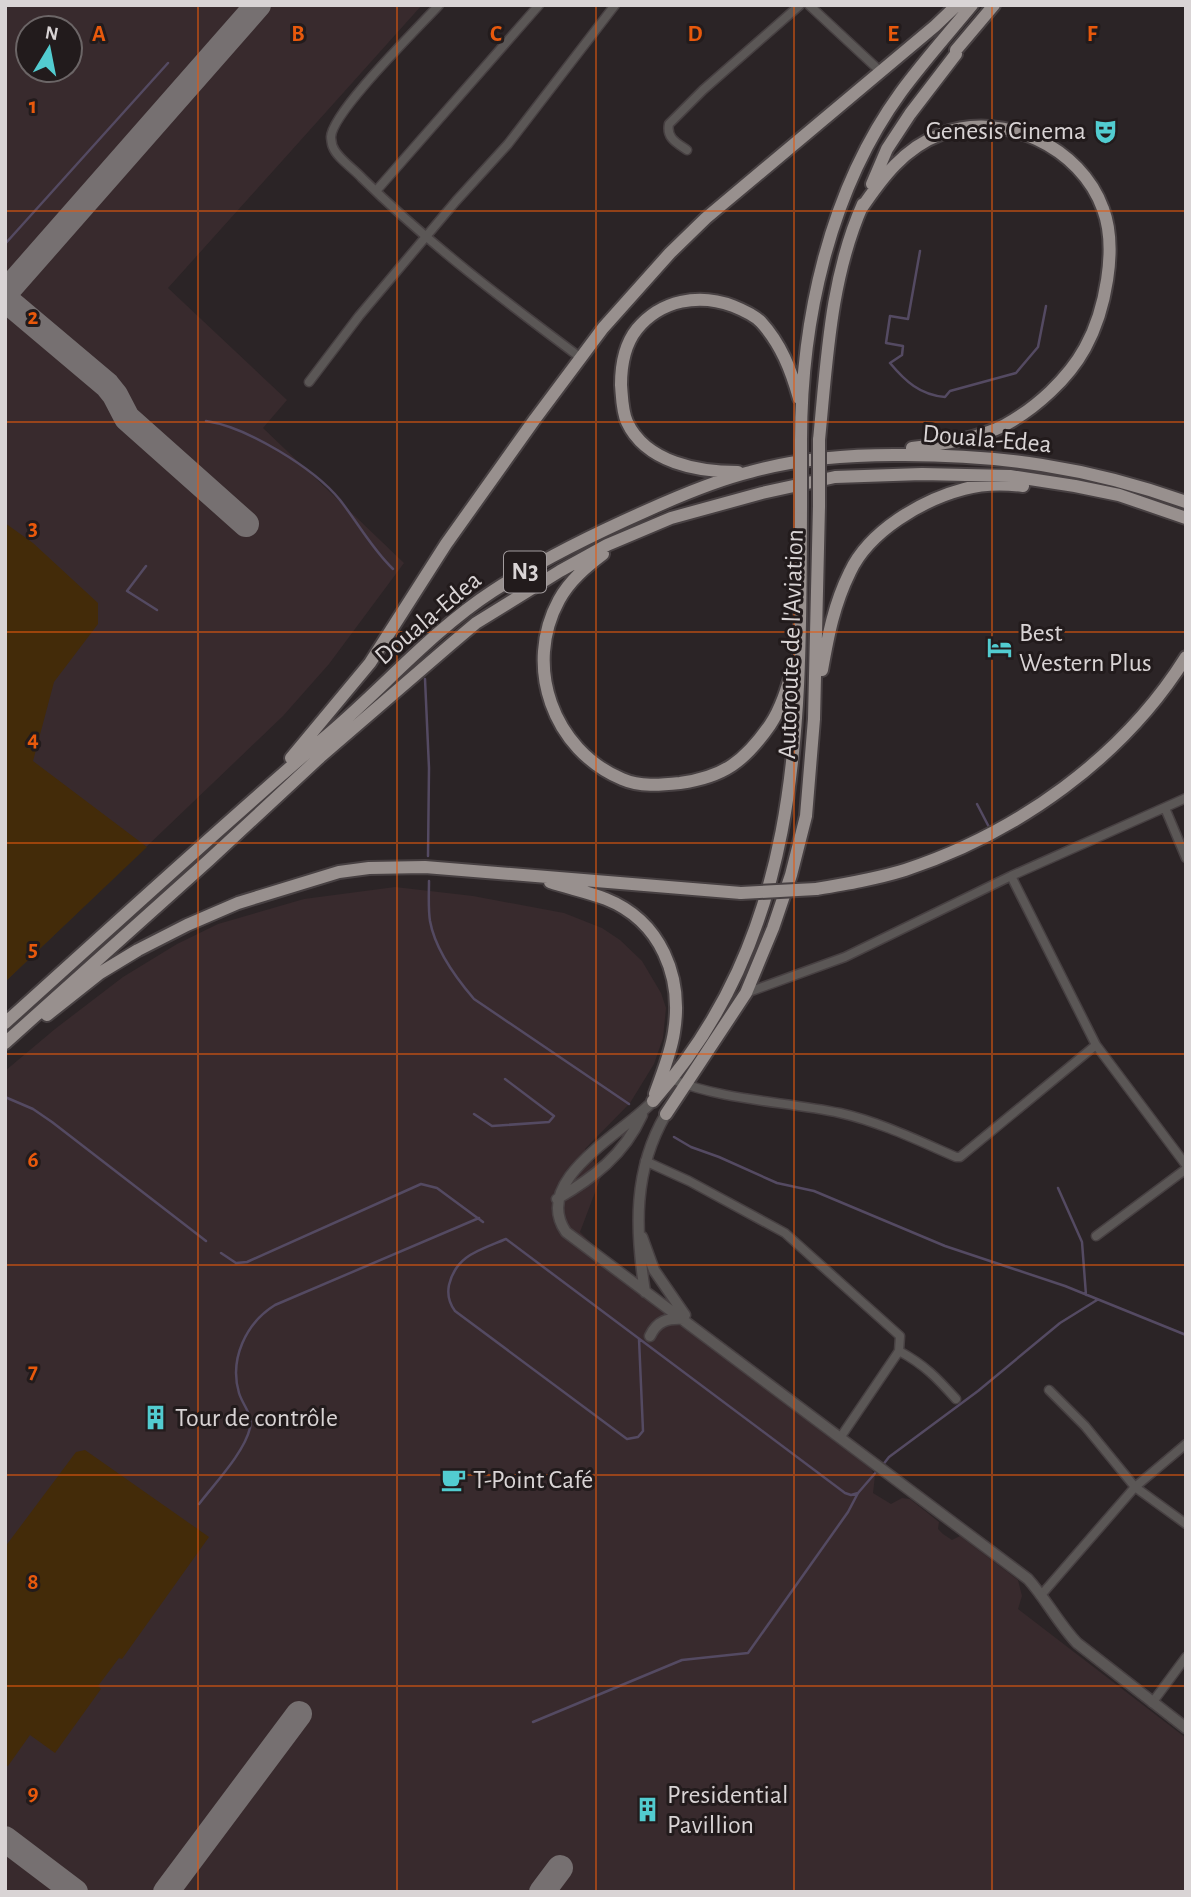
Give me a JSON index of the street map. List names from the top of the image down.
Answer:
{
  "streets": {
    "highway": ["Douala-Edea", "N3", "Autoroute de l'Aviation"]
  },
  "places": {
    "theatre": ["Genesis Cinema"],
    "hotel": ["Best Western Plus"],
    "building": ["Tour de contrôle", "Presidential Pavillion"],
    "cafe": ["T-Point Café"]
  },
  "north": "top",
  "grid": {
    "columns": [
      "A",
      "B",
      "C",
      "D",
      "E",
      "F"
    ],
    "rows": [
      "1",
      "2",
      "3",
      "4",
      "5",
      "6",
      "7",
      "8",
      "9"
    ]
  }
}
